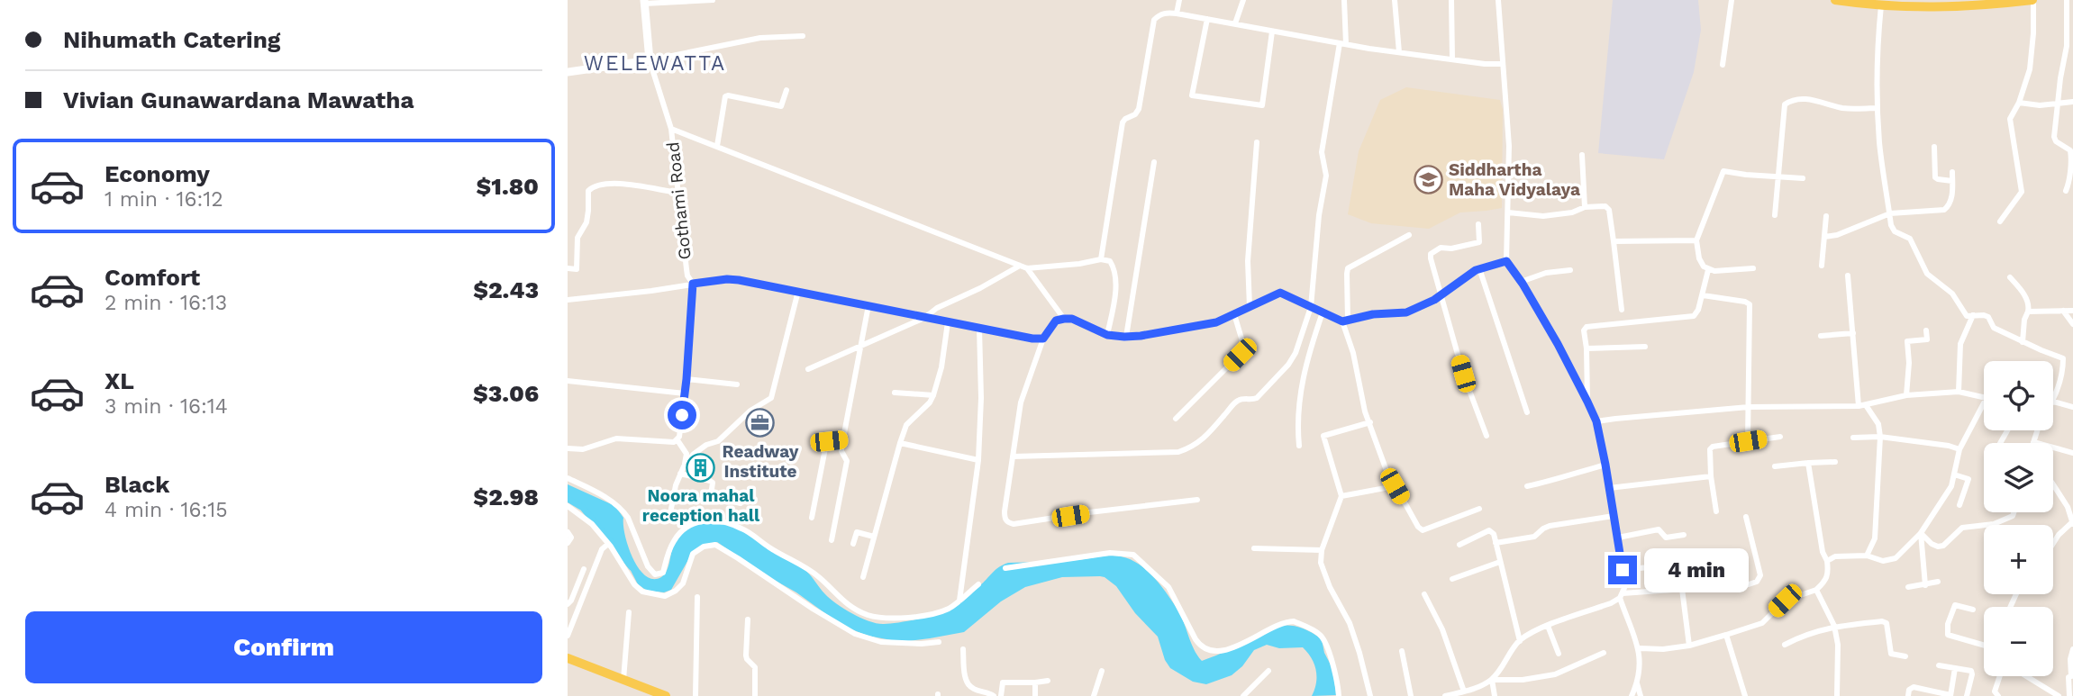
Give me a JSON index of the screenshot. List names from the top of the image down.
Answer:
{
  "streets": {
    "street": ["Gothami Road"]
  },
  "districts": ["WELEWATTA"],
  "places": {
    "school or university": ["Siddhartha Maha Vidyalaya"],
    "office": ["Readway Institute"],
    "building": ["Noora mahal reception hall"]
  },
  "page": {
    "banner": ["Nihumath Catering", "Vivian Gunawardana Mawatha"],
    "list": [
      {
        "name": "Economy",
        "note": "1 min · 16:12",
        "value": "$1.80"
      },
      {
        "name": "Comfort",
        "note": "2 min · 16:13",
        "value": "$2.43"
      },
      {
        "name": "XL",
        "note": "3 min · 16:14",
        "value": "$3.06"
      },
      {
        "name": "Black",
        "note": "4 min · 16:15",
        "value": "$2.98"
      }
    ],
    "map_buttons": ["+", "−"],
    "bubble": "4 min",
    "buttons": "Confirm"
  }
}
